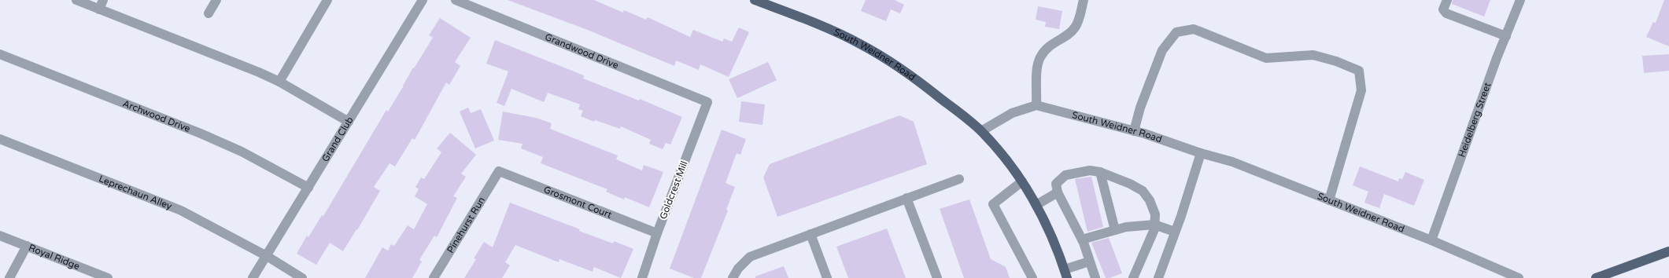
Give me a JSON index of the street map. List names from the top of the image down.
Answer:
{
  "streets": {
    "main road": ["South Weidner Road"],
    "street": [
      "Grandwood Drive",
      "Archwood Drive",
      "Heidelberg Street",
      "Grand Club",
      "Goldcrest Mill",
      "Leprechaun Alley",
      "Grosmont Court",
      "Pinehurst Run",
      "Royal Ridge"
    ]
  },
  "crossings": [
    ["Grandwood Drive", "Goldcrest Mill"],
    ["South Weidner Road", "Heidelberg Street"],
    ["Archwood Drive", "Grand Club"],
    ["Grand Club", "Leprechaun Alley"],
    ["Goldcrest Mill", "Grosmont Court"],
    ["Grosmont Court", "Pinehurst Run"]
  ]
}
